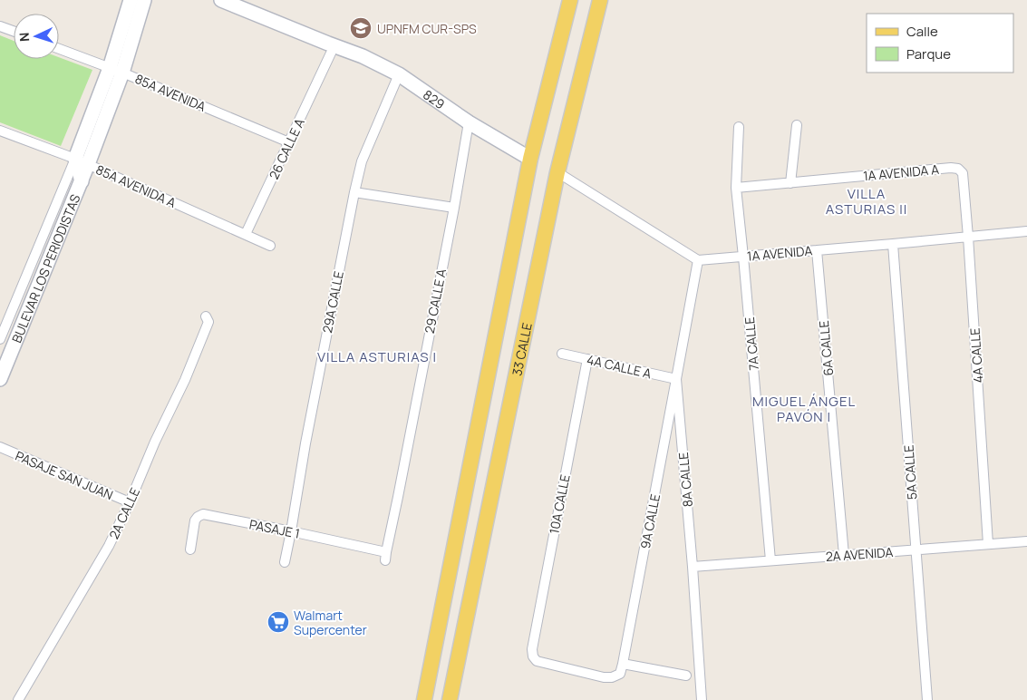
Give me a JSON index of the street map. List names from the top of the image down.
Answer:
{
  "streets": {
    "main road": ["33 CALLE"],
    "street": [
      "85A AVENIDA",
      "829",
      "26 CALLE A",
      "1A AVENIDA A",
      "85A AVENIDA A",
      "1A AVENIDA",
      "BULEVAR LOS PERIODISTAS",
      "29 CALLE A",
      "29A CALLE",
      "7A CALLE",
      "6A CALLE",
      "4A CALLE",
      "4A CALLE A",
      "5A CALLE",
      "PASAJE SAN JUAN",
      "8A CALLE",
      "10A CALLE",
      "2A CALLE",
      "9A CALLE",
      "PASAJE 1",
      "2A AVENIDA"
    ]
  },
  "crossings": [
    ["85A AVENIDA", "26 CALLE A"],
    ["85A AVENIDA", "BULEVAR LOS PERIODISTAS"],
    ["829", "26 CALLE A"],
    ["829", "29 CALLE A"],
    ["829", "29A CALLE"],
    ["26 CALLE A", "85A AVENIDA A"],
    ["1A AVENIDA A", "7A CALLE"],
    ["1A AVENIDA A", "4A CALLE"],
    ["85A AVENIDA A", "BULEVAR LOS PERIODISTAS"],
    ["1A AVENIDA", "7A CALLE"],
    ["1A AVENIDA", "6A CALLE"],
    ["1A AVENIDA", "4A CALLE"],
    ["1A AVENIDA", "5A CALLE"],
    ["1A AVENIDA", "8A CALLE"],
    ["29 CALLE A", "PASAJE 1"],
    ["29A CALLE", "PASAJE 1"],
    ["7A CALLE", "2A AVENIDA"],
    ["6A CALLE", "2A AVENIDA"],
    ["4A CALLE", "2A AVENIDA"],
    ["4A CALLE A", "8A CALLE"],
    ["4A CALLE A", "10A CALLE"],
    ["4A CALLE A", "9A CALLE"],
    ["5A CALLE", "2A AVENIDA"],
    ["PASAJE SAN JUAN", "2A CALLE"],
    ["8A CALLE", "9A CALLE"],
    ["8A CALLE", "2A AVENIDA"],
    ["10A CALLE", "9A CALLE"]
  ],
  "districts": ["VILLA ASTURIAS II", "VILLA ASTURIAS I", "MIGUEL ÁNGEL PAVÓN I"],
  "places": {
    "school or university": ["UPNFM CUR-SPS"],
    "supermarket": ["Walmart Supercenter"]
  },
  "legend": ["Calle", "Parque"],
  "north": "left"
}
